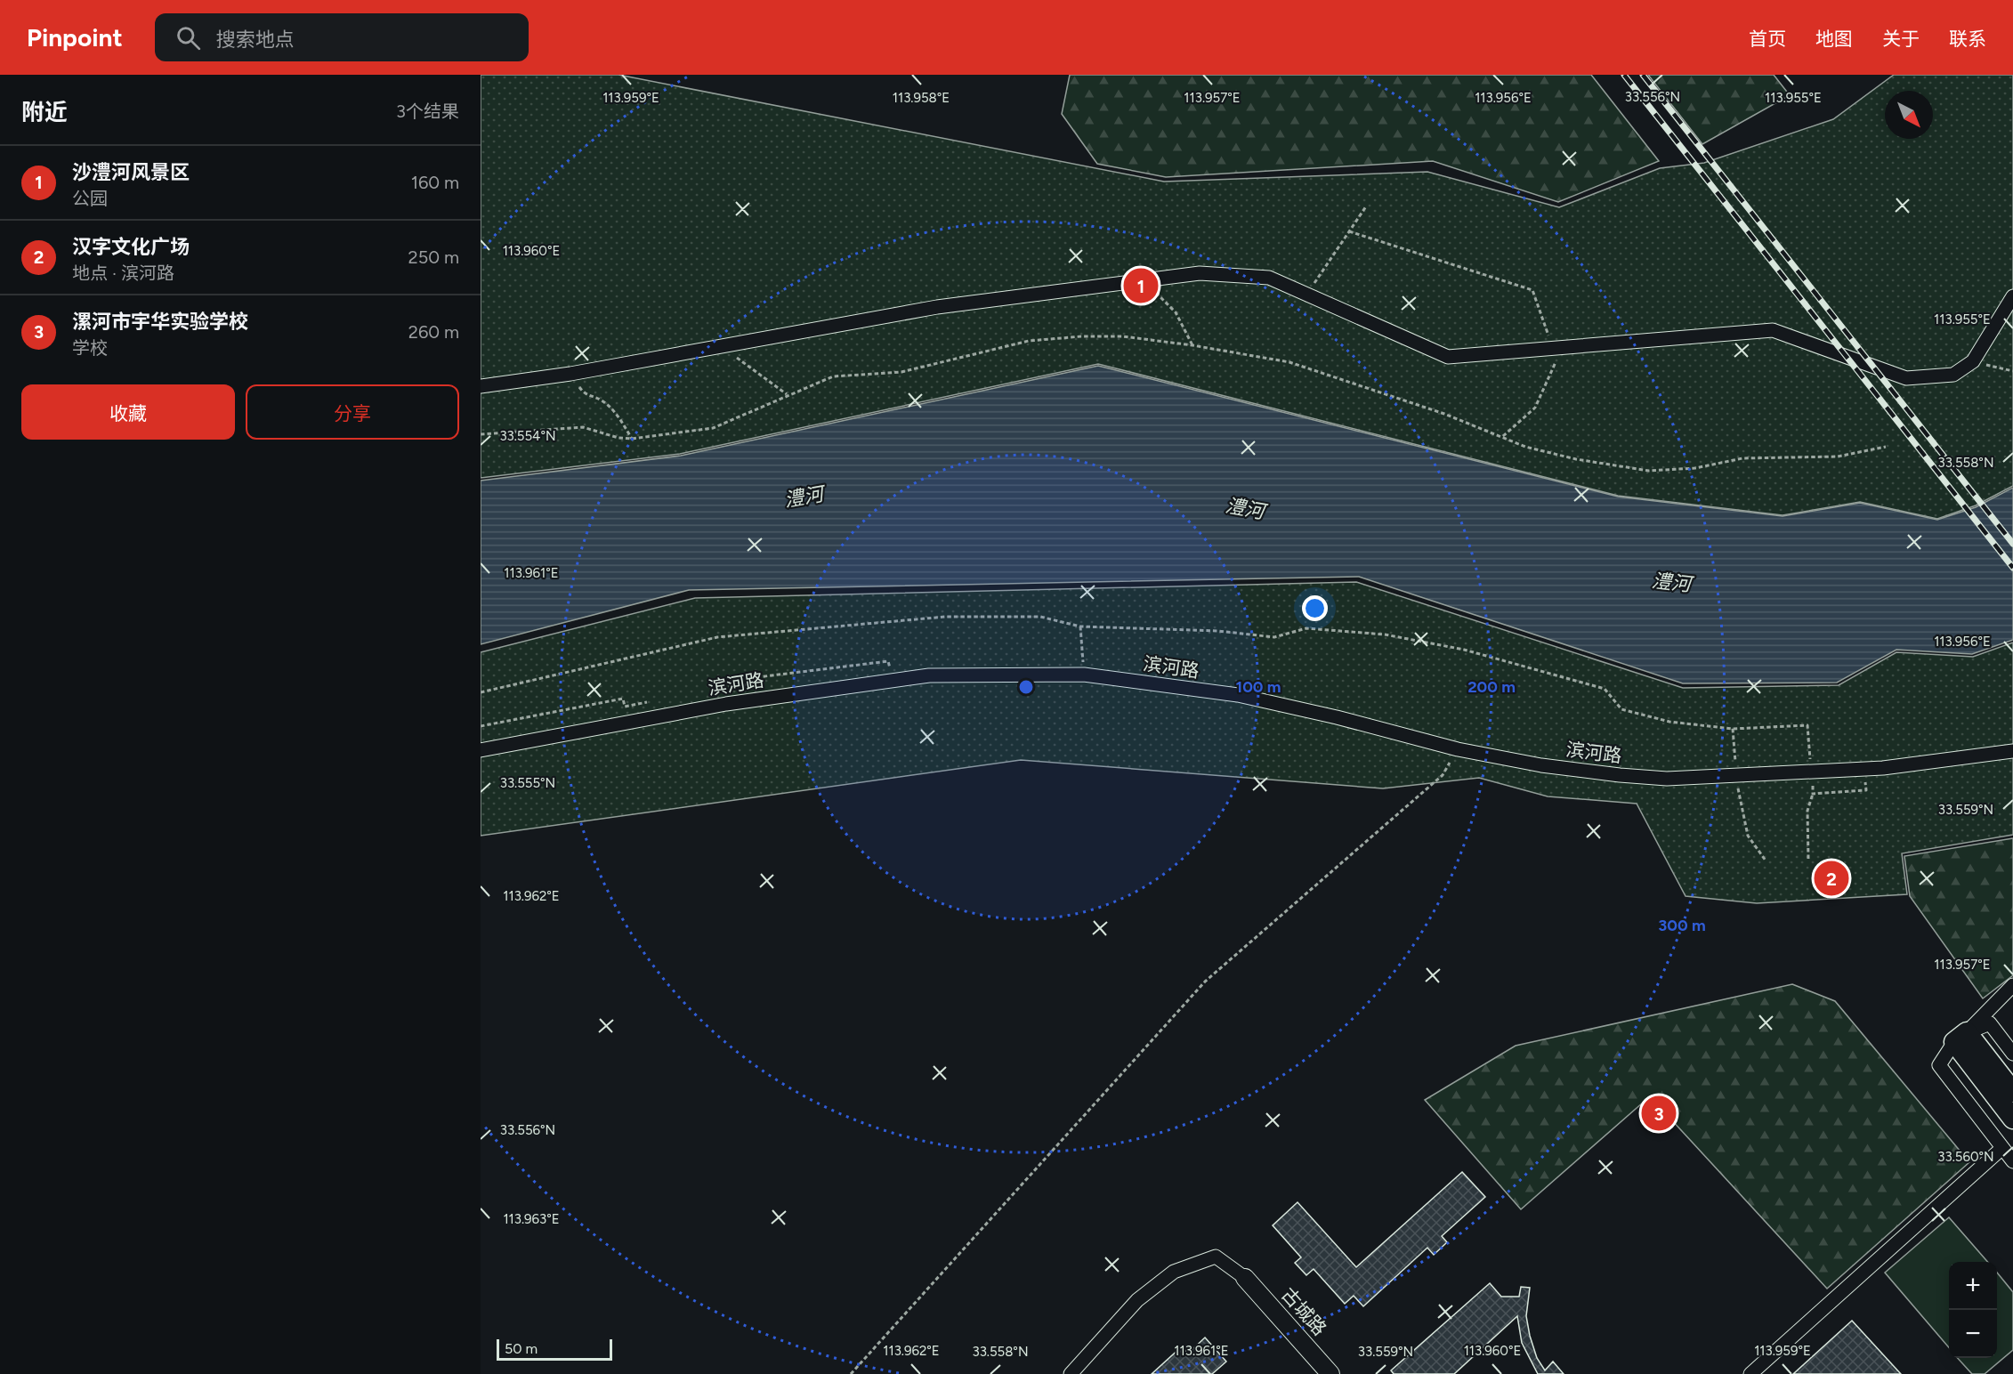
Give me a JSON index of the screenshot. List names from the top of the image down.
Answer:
{
  "streets": {
    "street": ["滨河路", "古城路"]
  },
  "water": ["澧河"],
  "scale_bar": "50 m",
  "north": "bottom right",
  "page": {
    "header": "Pinpoint",
    "search": "搜索地点",
    "nav": [
      "首页",
      "地图",
      "关于",
      "联系"
    ],
    "heading": ["附近", "3个结果"],
    "list": [
      {
        "mark": "1",
        "name": "沙澧河风景区",
        "note": "公园",
        "value": "160 m"
      },
      {
        "mark": "2",
        "name": "汉字文化广场",
        "note": "地点 · 滨河路",
        "value": "250 m"
      },
      {
        "mark": "3",
        "name": "漯河市宇华实验学校",
        "note": "学校",
        "value": "260 m"
      }
    ],
    "pins": ["1", "2", "3"],
    "buttons": ["收藏", "分享"],
    "map_buttons": ["+", "−"],
    "scale": "50 m"
  },
  "coordinates": [
    "33.556°N",
    "113.959°E",
    "113.958°E",
    "113.957°E",
    "113.956°E",
    "113.955°E",
    "113.960°E",
    "33.554°N",
    "33.558°N",
    "113.961°E",
    "33.555°N",
    "33.559°N",
    "113.962°E",
    "33.560°N",
    "113.963°E"
  ],
  "rings": ["100 m", "200 m", "300 m"]
}
